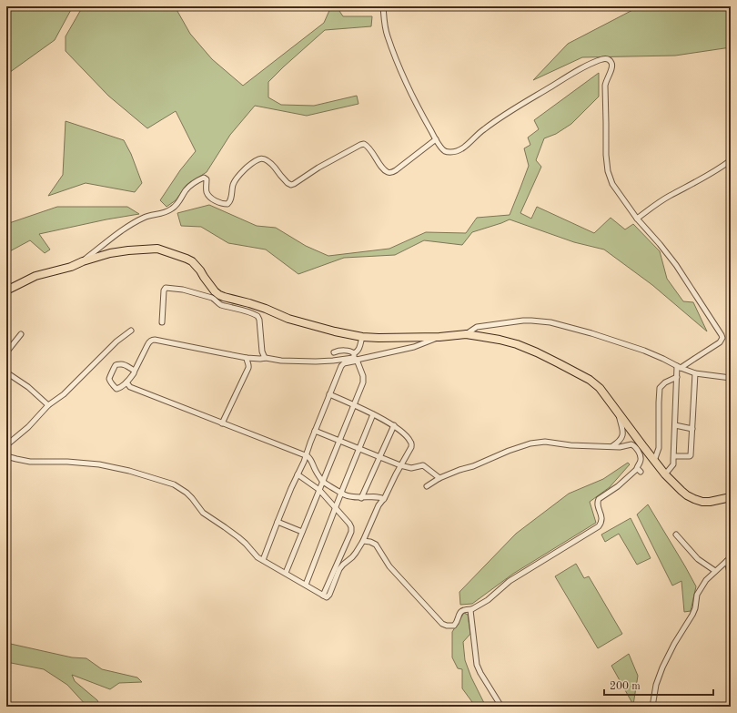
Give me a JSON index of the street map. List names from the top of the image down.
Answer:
{
  "scale_bar": "200 m"
}
